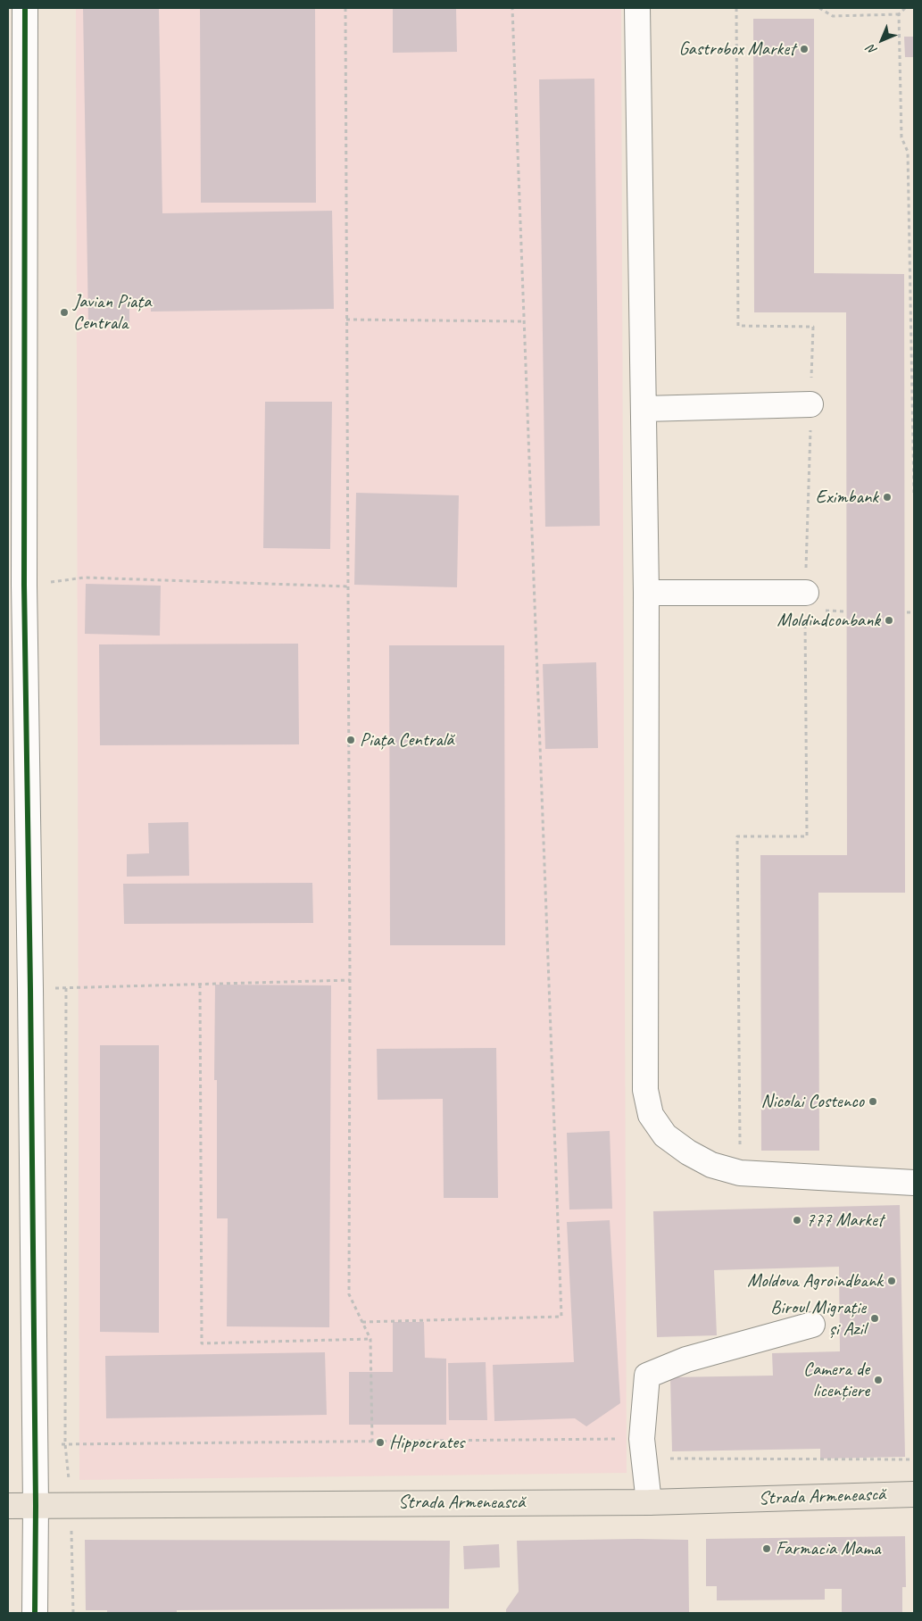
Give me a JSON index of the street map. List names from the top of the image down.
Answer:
{
  "streets": {
    "main road": ["Strada Armenească"]
  },
  "places": [
    "Gastrobox Market",
    "Javian Piața Centrala",
    "Eximbank",
    "Moldindconbank",
    "Piața Centrală",
    "Nicolai Costenco",
    "777 Market",
    "Moldova Agroindbank",
    "Biroul Migrație și Azil",
    "Camera de licențiere",
    "Hippocrates",
    "Farmacia Mama"
  ],
  "north": "bottom left"
}
